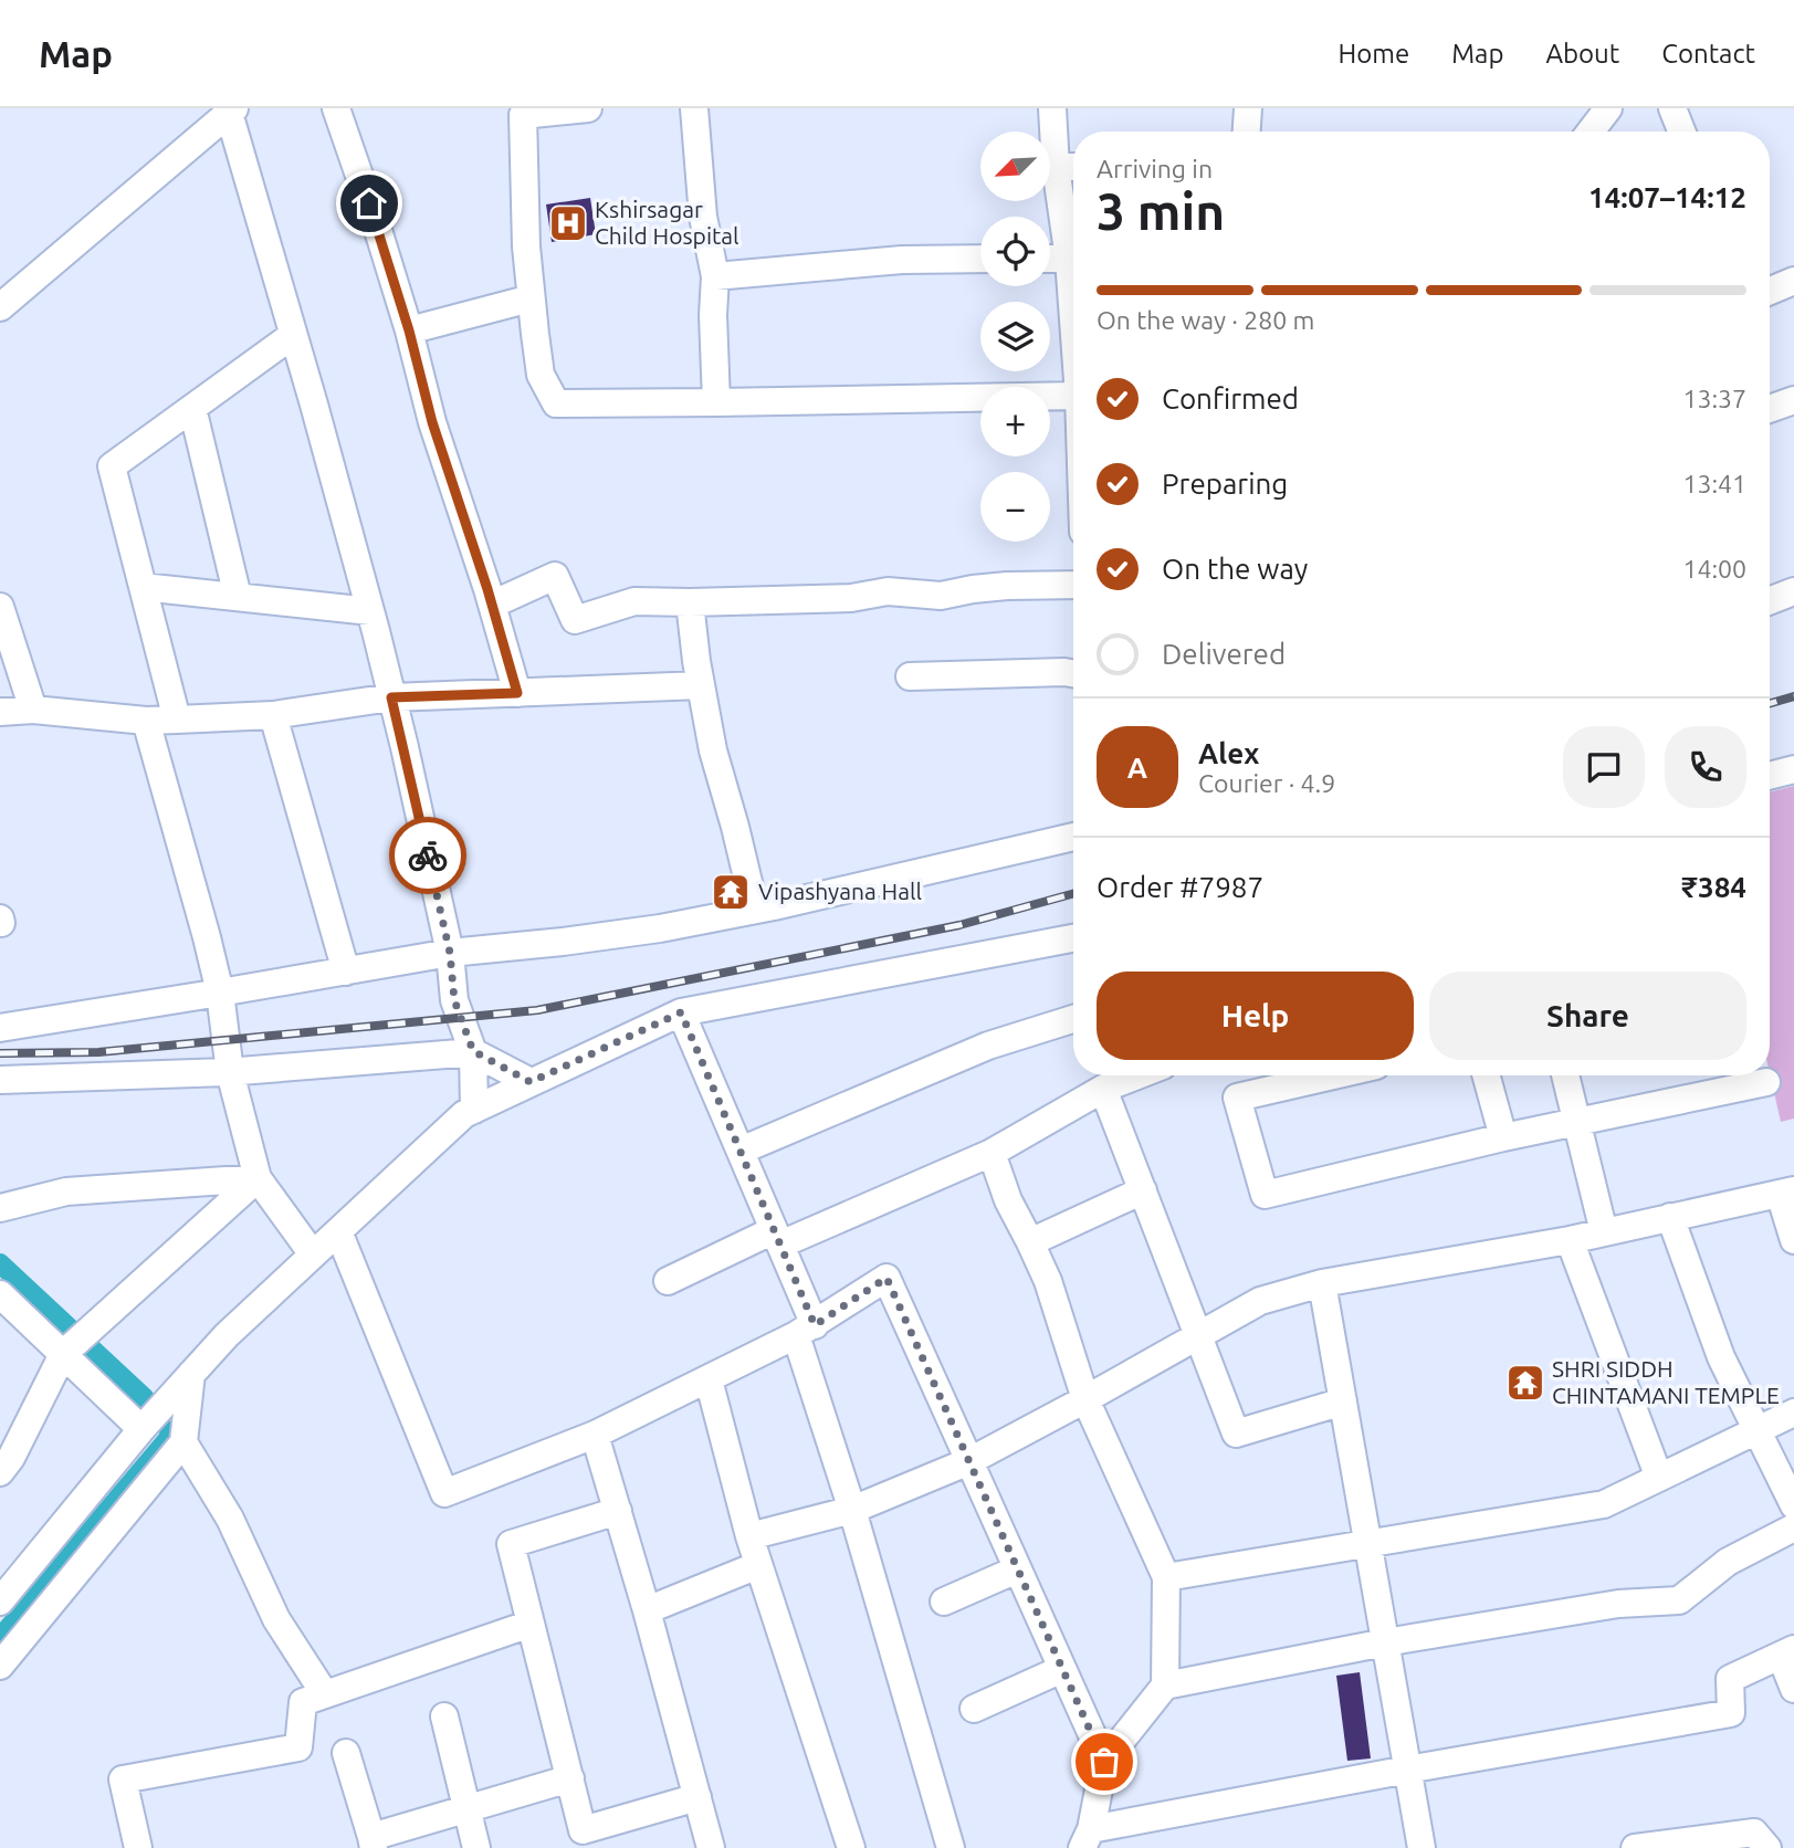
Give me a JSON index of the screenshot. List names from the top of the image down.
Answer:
{
  "places": {
    "hospital": ["Kshirsagar Child Hospital"],
    "temple": ["Vipashyana Hall", "SHRI SIDDH CHINTAMANI TEMPLE"]
  },
  "north": "bottom left",
  "page": {
    "header": "Map",
    "nav": [
      "Home",
      "Map",
      "About",
      "Contact"
    ],
    "map_buttons": ["+", "−"],
    "heading": ["3 min", "Arriving in", "14:07–14:12"],
    "panel": [
      "Alex",
      "Courier · 4.9",
      "Order #7987",
      "₹384"
    ],
    "bar": "On the way · 280 m",
    "list": [
      ["Confirmed", "13:37"],
      ["Preparing", "13:41"],
      ["On the way", "14:00"],
      "Delivered"
    ],
    "round": "A",
    "buttons": ["Help", "Share"]
  }
}
